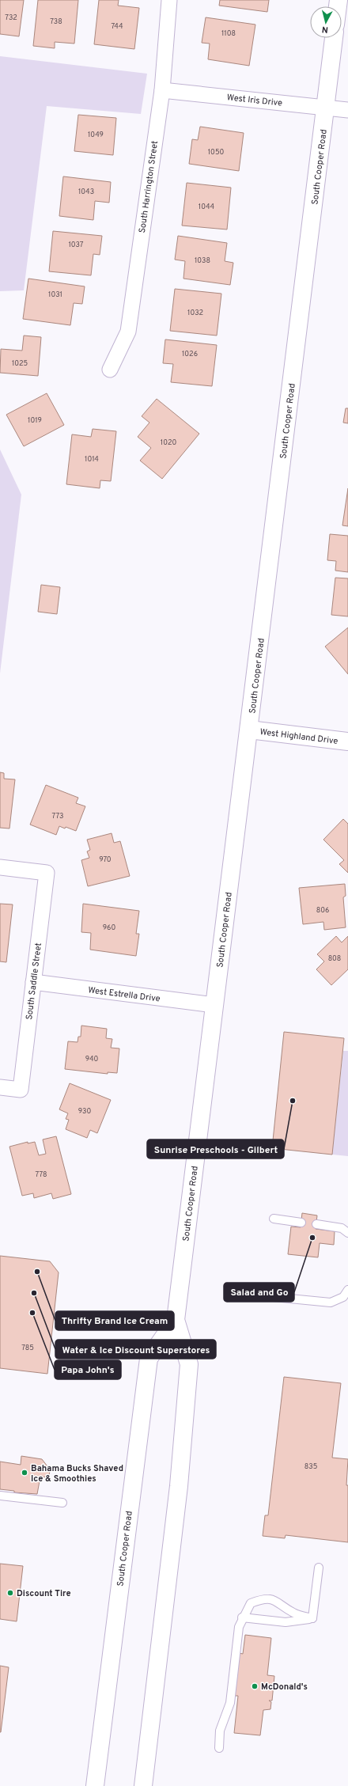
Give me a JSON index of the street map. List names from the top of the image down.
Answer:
{
  "streets": {
    "main road": ["South Cooper Road", "West Highland Drive"],
    "street": [
      "West Iris Drive",
      "South Harrington Street",
      "South Saddle Street",
      "West Estrella Drive"
    ]
  },
  "crossings": [
    ["West Iris Drive", "South Cooper Road"],
    ["West Iris Drive", "South Harrington Street"],
    ["South Cooper Road", "West Highland Drive"],
    ["South Cooper Road", "West Estrella Drive"],
    ["South Saddle Street", "West Estrella Drive"]
  ],
  "places": [
    "Sunrise Preschools - Gilbert",
    "Salad and Go",
    "Thrifty Brand Ice Cream",
    "Water & Ice Discount Superstores",
    "Papa John's",
    "Bahama Bucks Shaved Ice & Smoothies",
    "Discount Tire",
    "McDonald's"
  ],
  "house_numbers": [
    "732",
    "738",
    "744",
    "1108",
    "1049",
    "1050",
    "1043",
    "1044",
    "1037",
    "1038",
    "1031",
    "1032",
    "1026",
    "1025",
    "1019",
    "1020",
    "1014",
    "773",
    "970",
    "806",
    "960",
    "808",
    "940",
    "930",
    "778",
    "785",
    "835"
  ],
  "north": "bottom"
}
